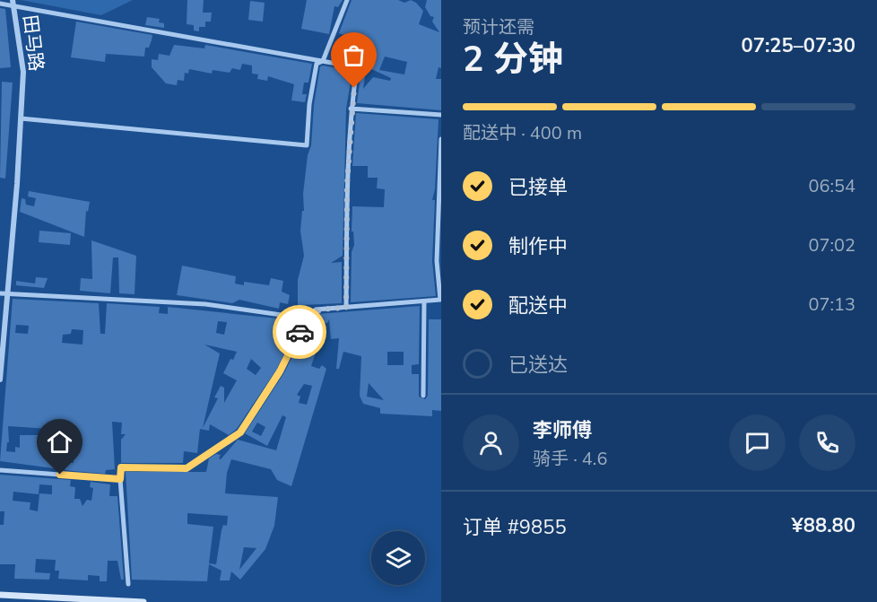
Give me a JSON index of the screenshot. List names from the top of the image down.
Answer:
{
  "streets": {
    "street": ["田马路"]
  },
  "page": {
    "heading": ["2 分钟", "预计还需", "07:25–07:30"],
    "panel": [
      "李师傅",
      "骑手 · 4.6",
      "订单 #9855",
      "¥88.80"
    ],
    "bar": "配送中 · 400 m",
    "list": [
      ["已接单", "06:54"],
      ["制作中", "07:02"],
      ["配送中", "07:13"],
      "已送达"
    ]
  }
}
